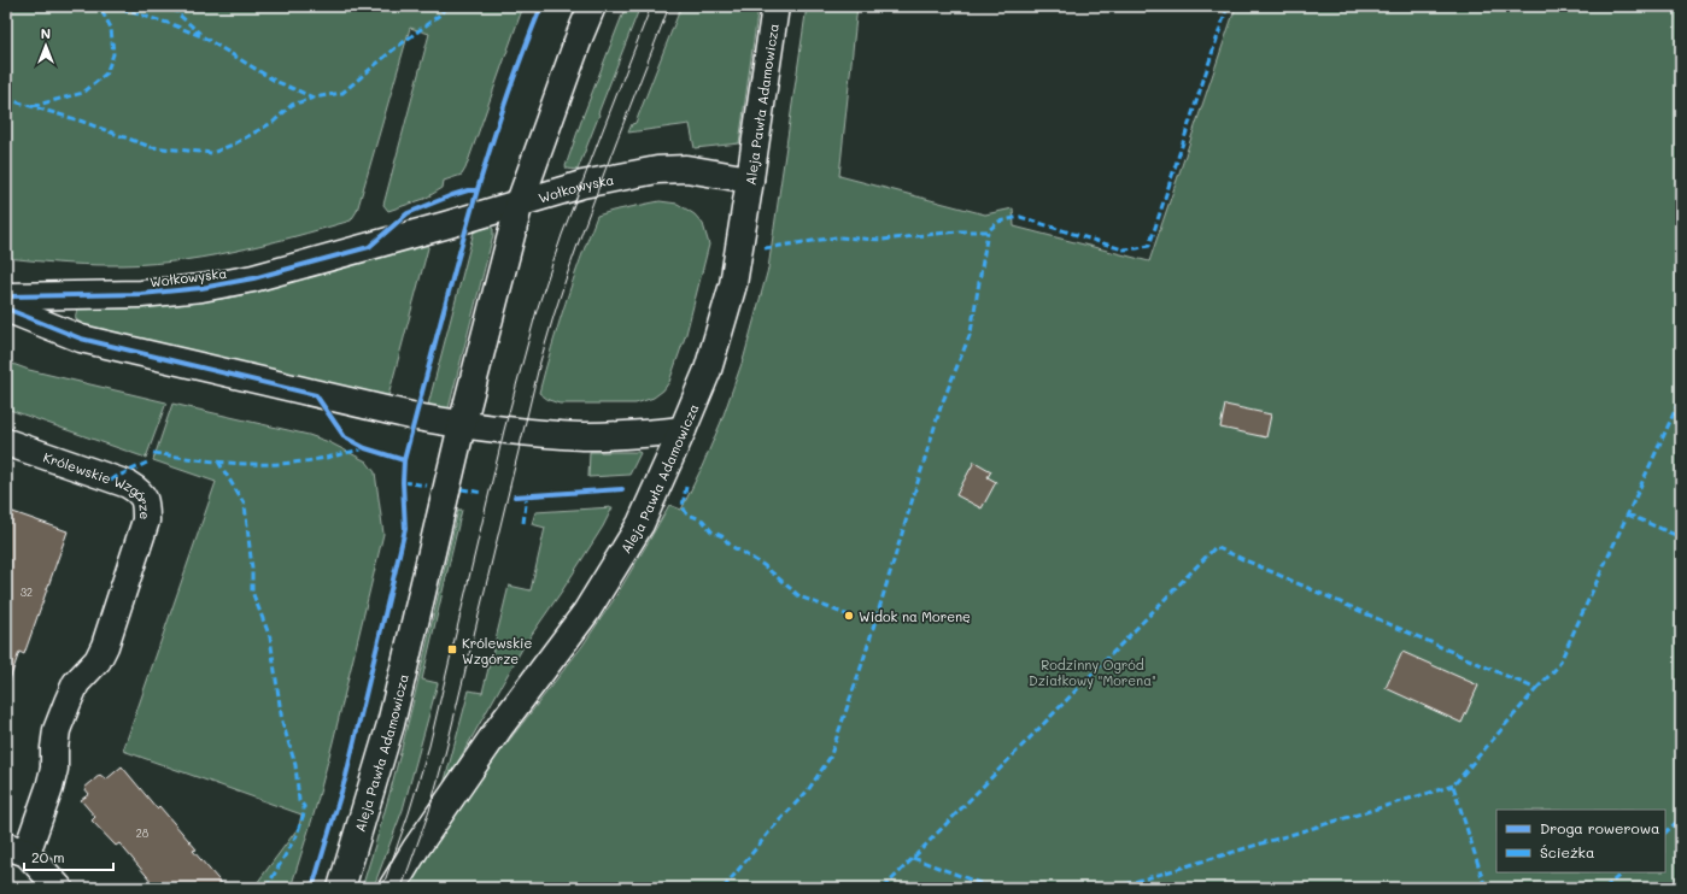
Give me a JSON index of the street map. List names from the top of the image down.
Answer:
{
  "streets": {
    "street": ["Aleja Pawła Adamowicza", "Wołkowyska", "Królewskie Wzgórze"]
  },
  "crossings": [
    ["Aleja Pawła Adamowicza", "Wołkowyska"]
  ],
  "parks": ["Rodzinny Ogród Działkowy \"Morena\""],
  "places": {
    "other": ["Widok na Morenę"],
    "transit": ["Królewskie Wzgórze"]
  },
  "house_numbers": ["32", "28"],
  "legend": ["Droga rowerowa", "Ścieżka"],
  "scale_bar": "20 m",
  "north": "top"
}
